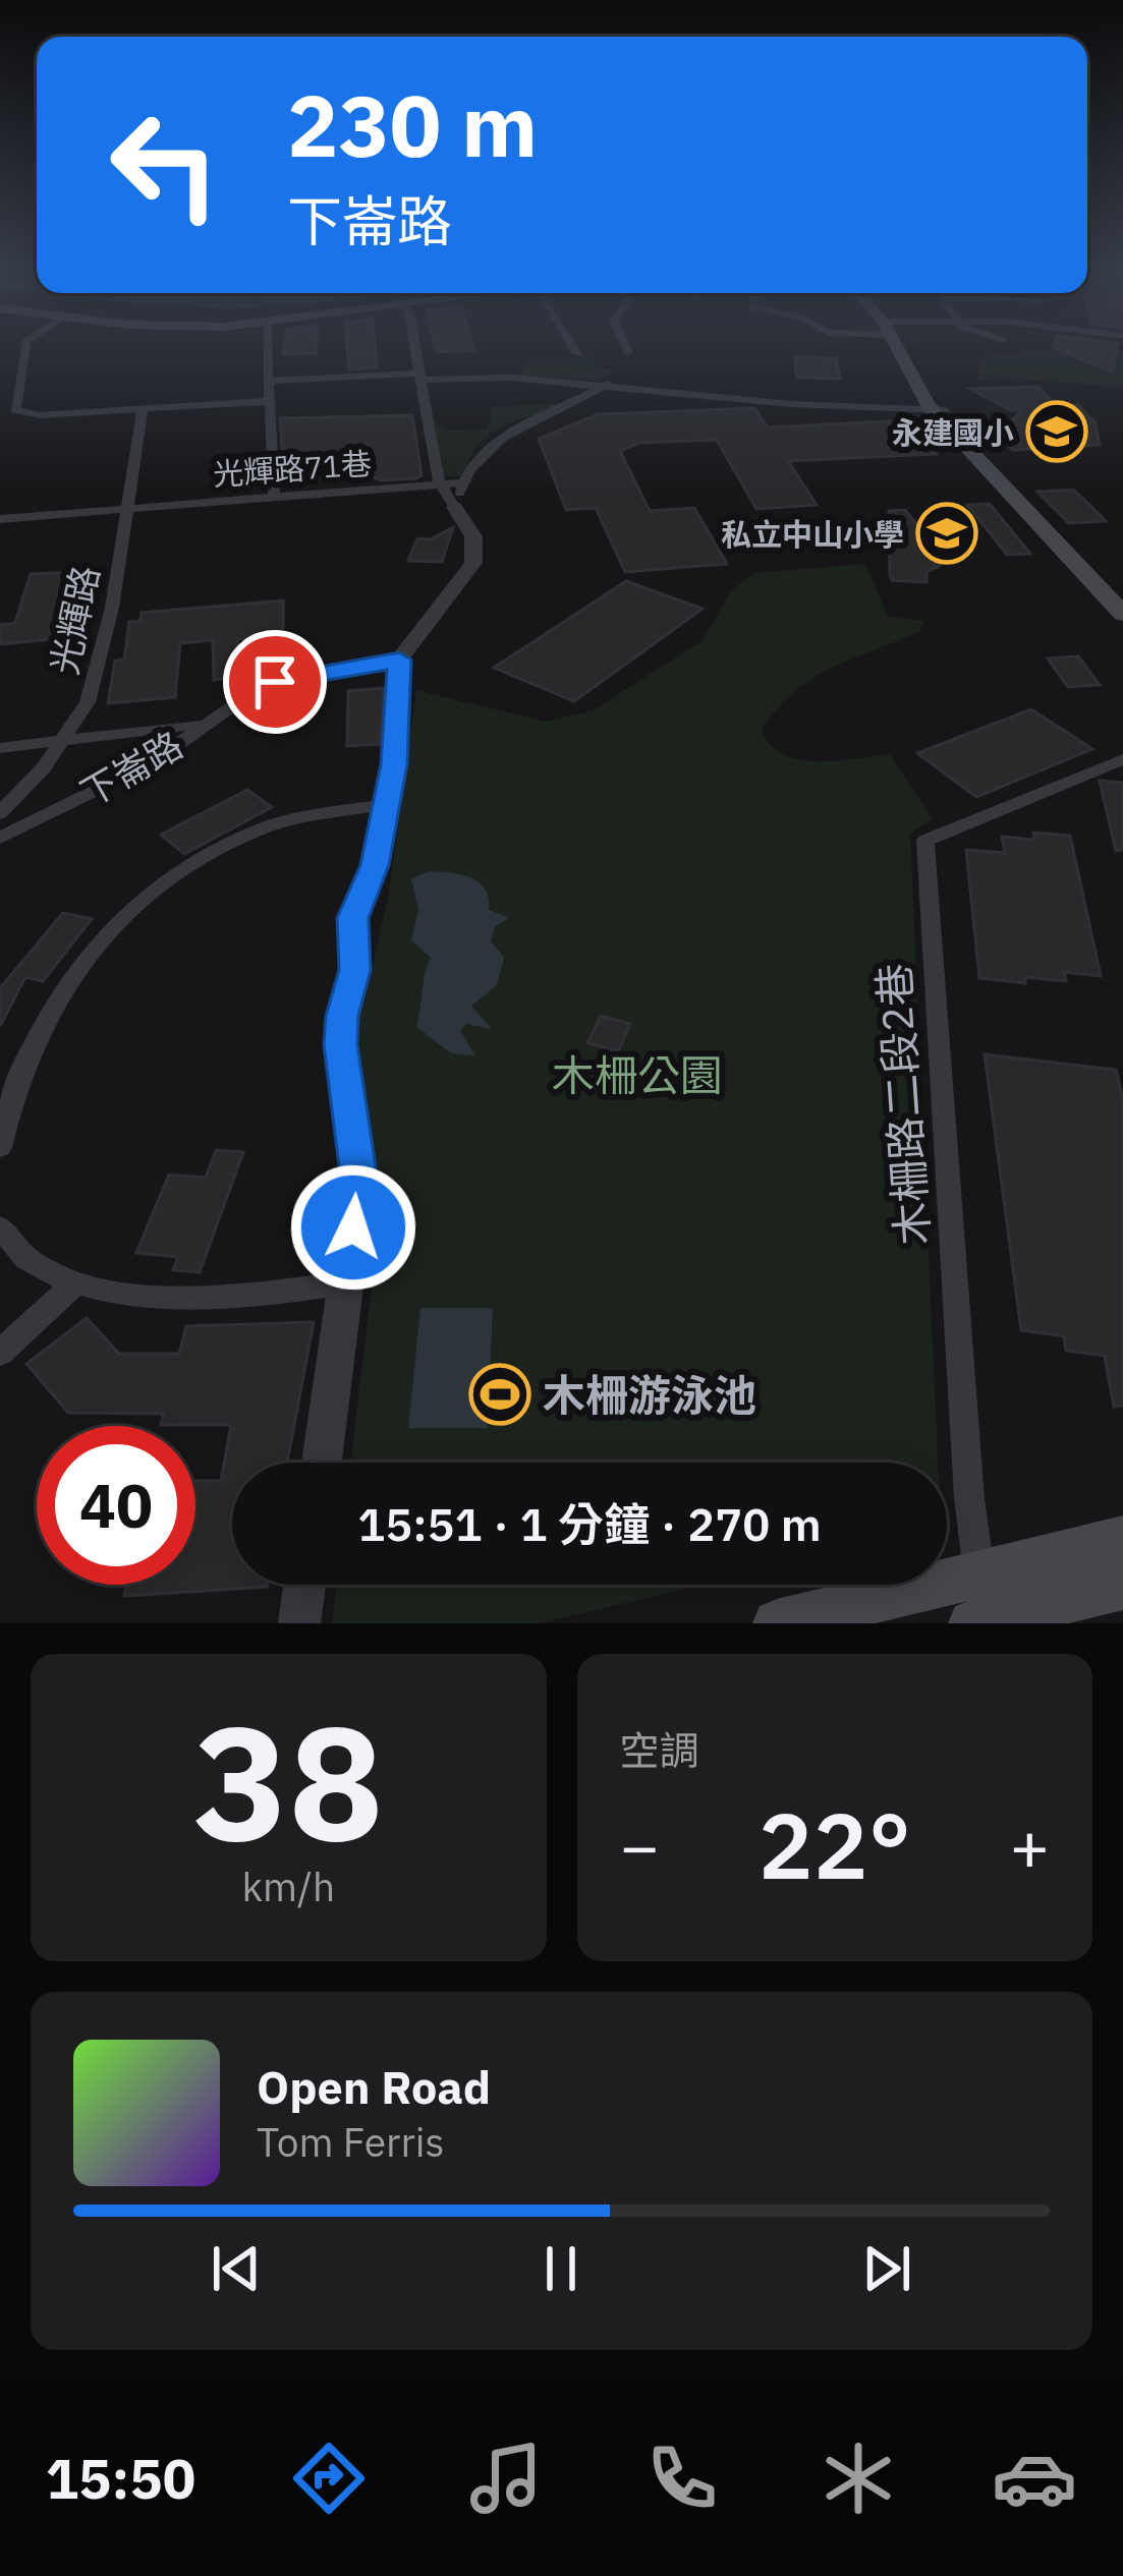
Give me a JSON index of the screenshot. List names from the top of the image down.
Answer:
{
  "streets": {
    "street": [
      "光輝路71巷",
      "光輝路",
      "下崙路",
      "木柵路二段2巷"
    ]
  },
  "crossings": [
    ["光輝路71巷", "光輝路"]
  ],
  "parks": ["木柵公園"],
  "places": {
    "school or university": ["永建國小", "私立中山小學"],
    "sports": ["木柵游泳池"]
  },
  "page": {
    "turn": ["230 m", "下崙路"],
    "limit": "40",
    "trip": "15:51 · 1 分鐘 · 270 m",
    "tile": [
      ["38", "km/h"],
      "空調"
    ],
    "heat": ["−", "22°", "+"],
    "song": ["Open Road", "Tom Ferris"],
    "tabs": "15:50"
  }
}
